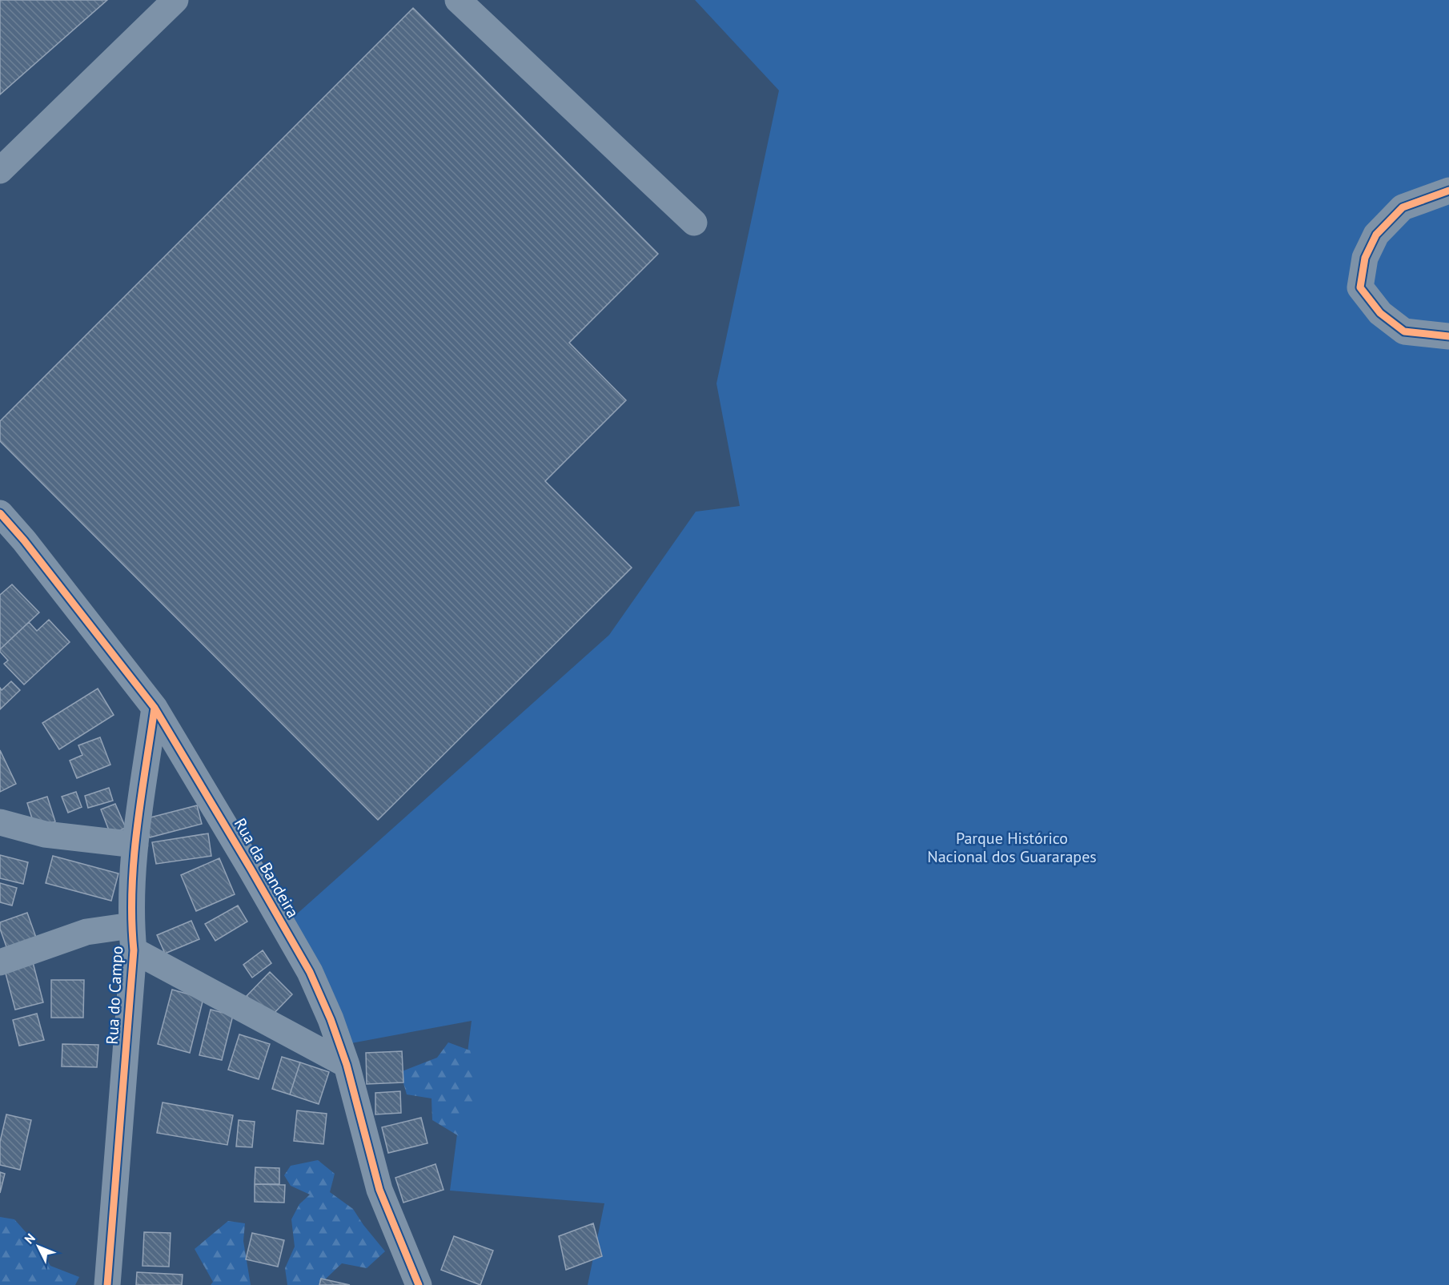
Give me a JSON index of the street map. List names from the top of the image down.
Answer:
{
  "streets": {
    "street": ["Rua da Bandeira", "Rua do Campo"]
  },
  "crossings": [
    ["Rua da Bandeira", "Rua do Campo"]
  ],
  "parks": ["Parque Histórico Nacional dos Guararapes"],
  "north": "top left"
}
